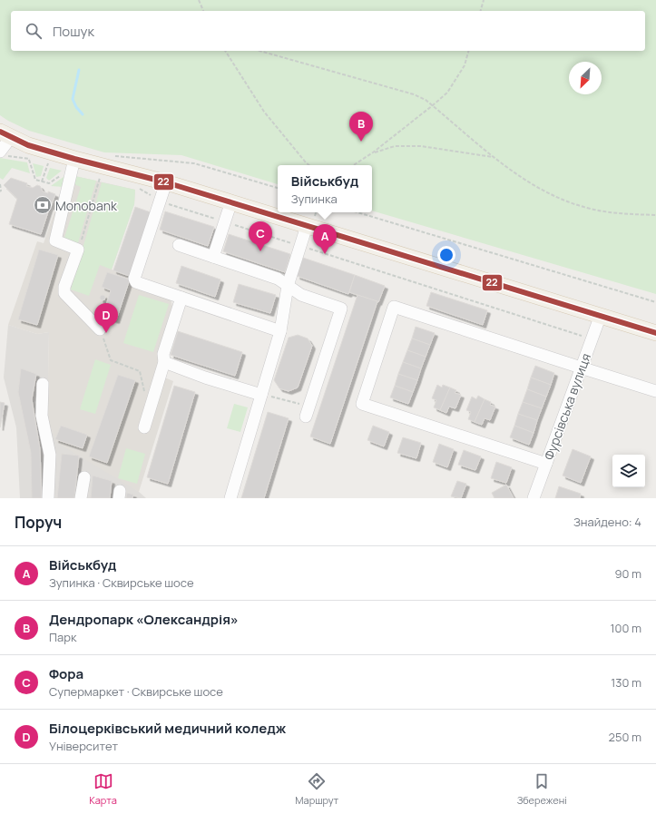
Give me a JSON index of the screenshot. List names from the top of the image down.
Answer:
{
  "streets": {
    "street": ["Фурсівська вулиця"]
  },
  "places": {
    "bank": ["Monobank"]
  },
  "lines": ["transit line 22"],
  "north": "bottom left",
  "page": {
    "search": "Пошук",
    "pins": [
      "B",
      "C",
      "A",
      "D"
    ],
    "popup": ["Військбуд", "Зупинка"],
    "heading": ["Поруч", "Знайдено: 4"],
    "list": [
      {
        "mark": "A",
        "name": "Військбуд",
        "note": "Зупинка · Сквирське шосе",
        "value": "90 m"
      },
      {
        "mark": "B",
        "name": "Дендропарк «Олександрія»",
        "note": "Парк",
        "value": "100 m"
      },
      {
        "mark": "C",
        "name": "Фора",
        "note": "Супермаркет · Сквирське шосе",
        "value": "130 m"
      },
      {
        "mark": "D",
        "name": "Білоцерківський медичний коледж",
        "note": "Університет",
        "value": "250 m"
      }
    ],
    "nav": ["Карта", "Маршрут", "Збережені"]
  }
}
